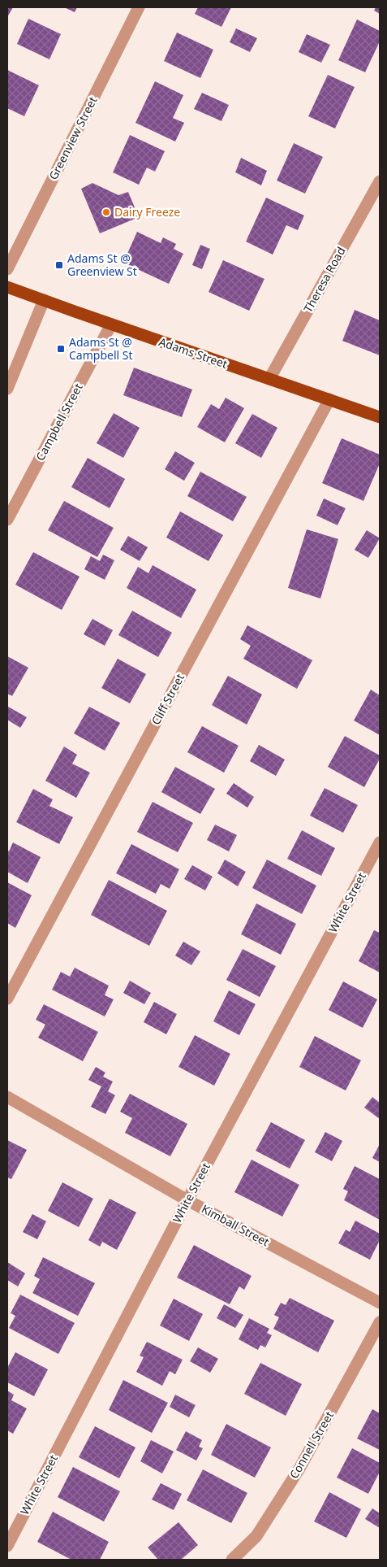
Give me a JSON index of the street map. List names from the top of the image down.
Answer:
{
  "streets": {
    "main road": ["Adams Street"],
    "street": [
      "Greenview Street",
      "Theresa Road",
      "Campbell Street",
      "Cliff Street",
      "White Street",
      "Kimball Street",
      "Connell Street"
    ]
  },
  "crossings": [
    ["Theresa Road", "Adams Street"],
    ["Adams Street", "Campbell Street"],
    ["Adams Street", "Cliff Street"],
    ["White Street", "Kimball Street"]
  ],
  "places": {
    "other": ["Dairy Freeze"],
    "transit": ["Adams St @ Greenview St", "Adams St @ Campbell St"]
  }
}
